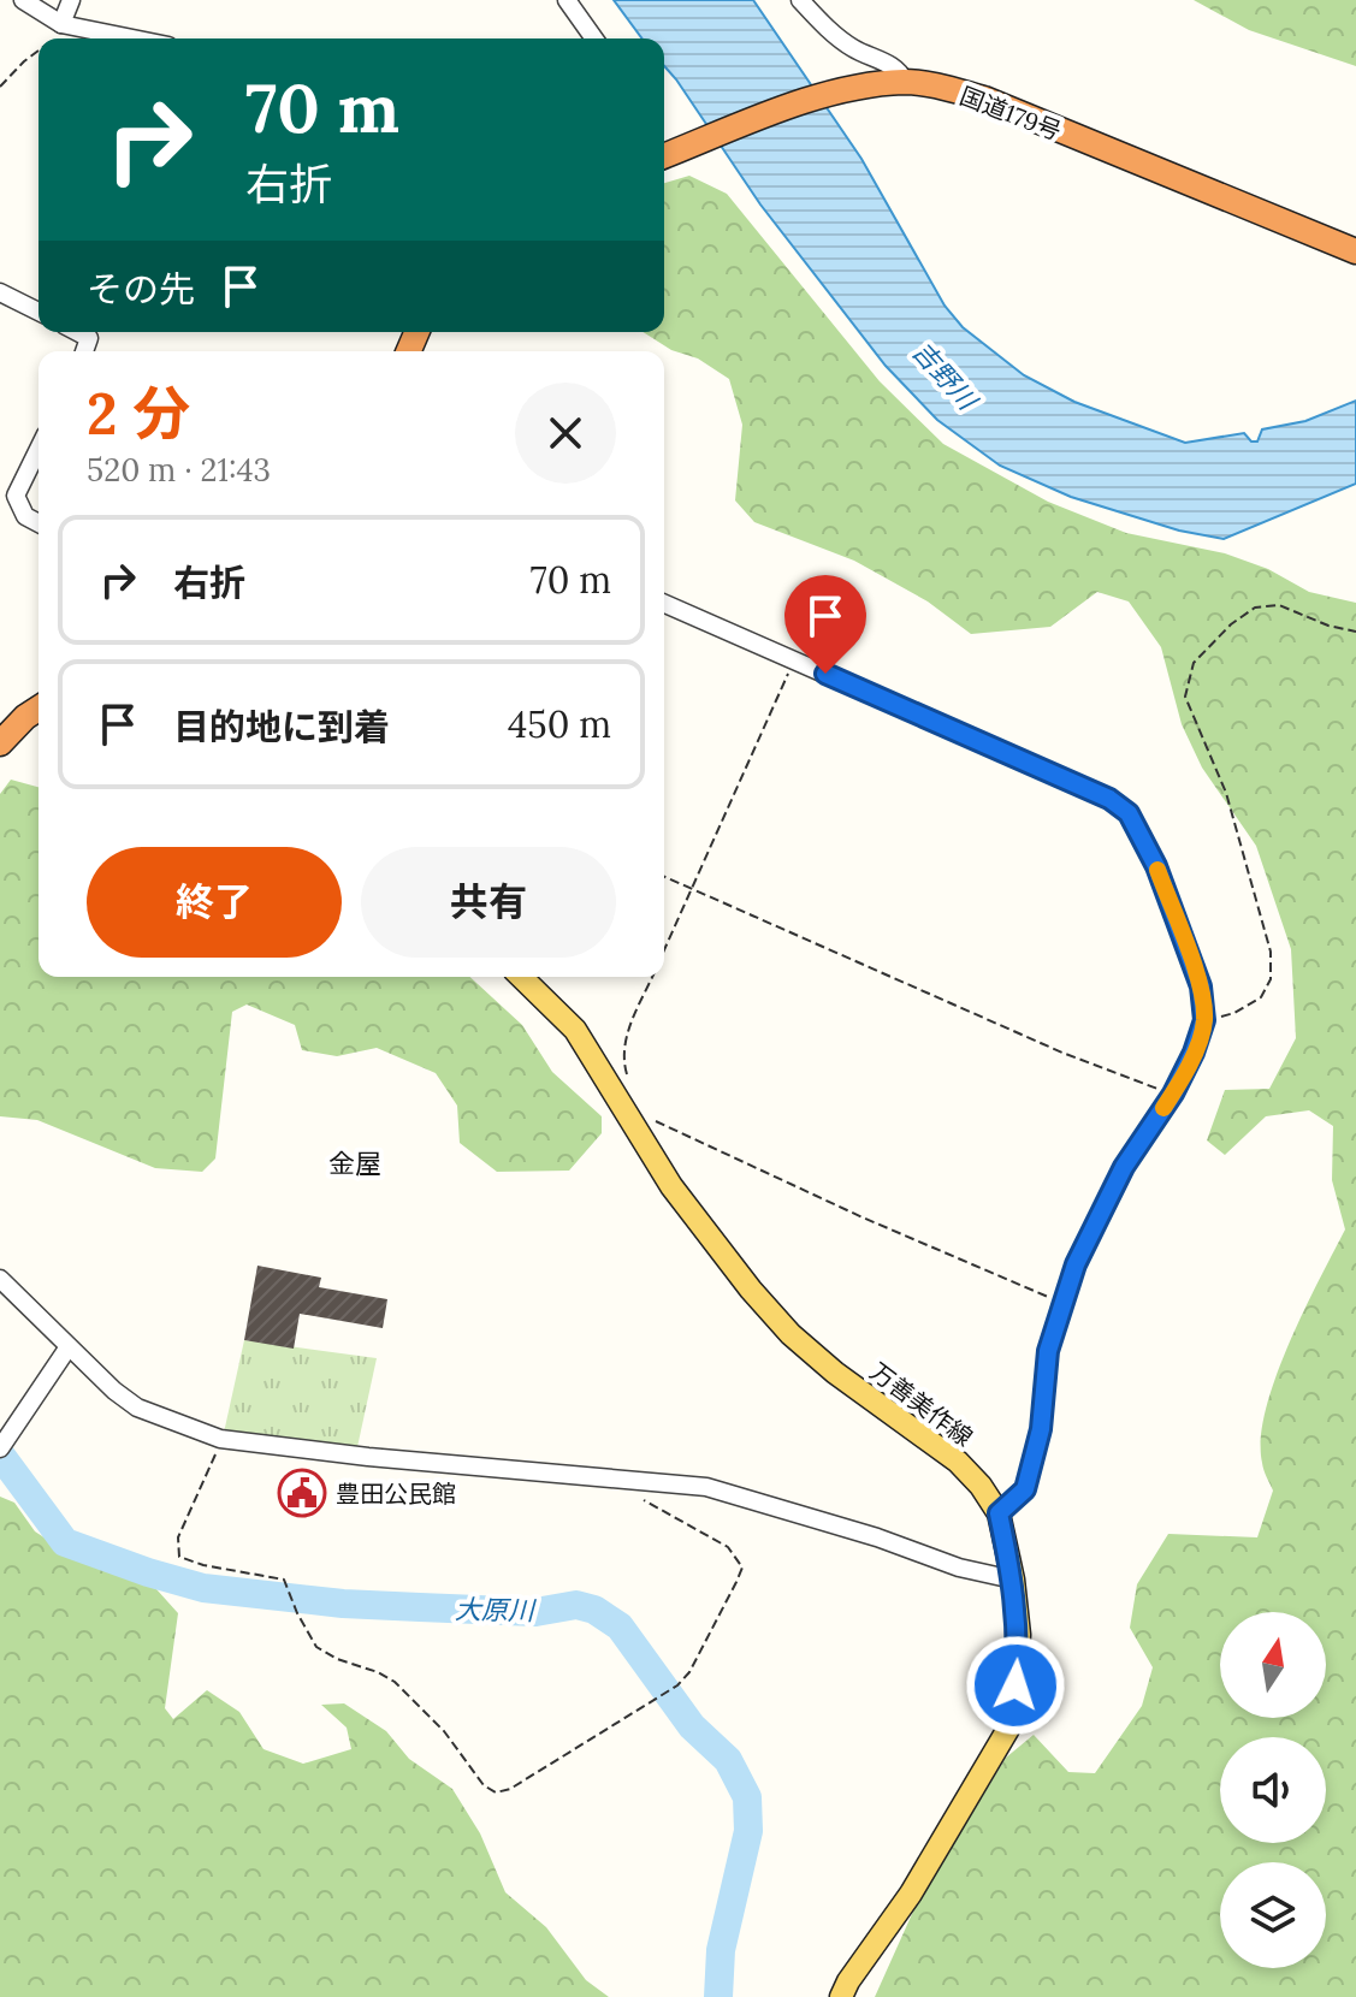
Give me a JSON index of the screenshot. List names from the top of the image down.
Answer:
{
  "streets": {
    "highway": ["国道179号"],
    "main road": ["万善美作線"]
  },
  "districts": ["金屋"],
  "water": ["吉野川", "大原川"],
  "places": {
    "public building": ["豊田公民館"]
  },
  "north": "top",
  "page": {
    "turn": ["70 m", "右折"],
    "then": "その先",
    "heading": ["2 分", "520 m · 21:43"],
    "list": [
      {
        "name": "右折",
        "value": "70 m"
      },
      {
        "name": "目的地に到着",
        "value": "450 m"
      }
    ],
    "buttons": ["終了", "共有"]
  }
}
